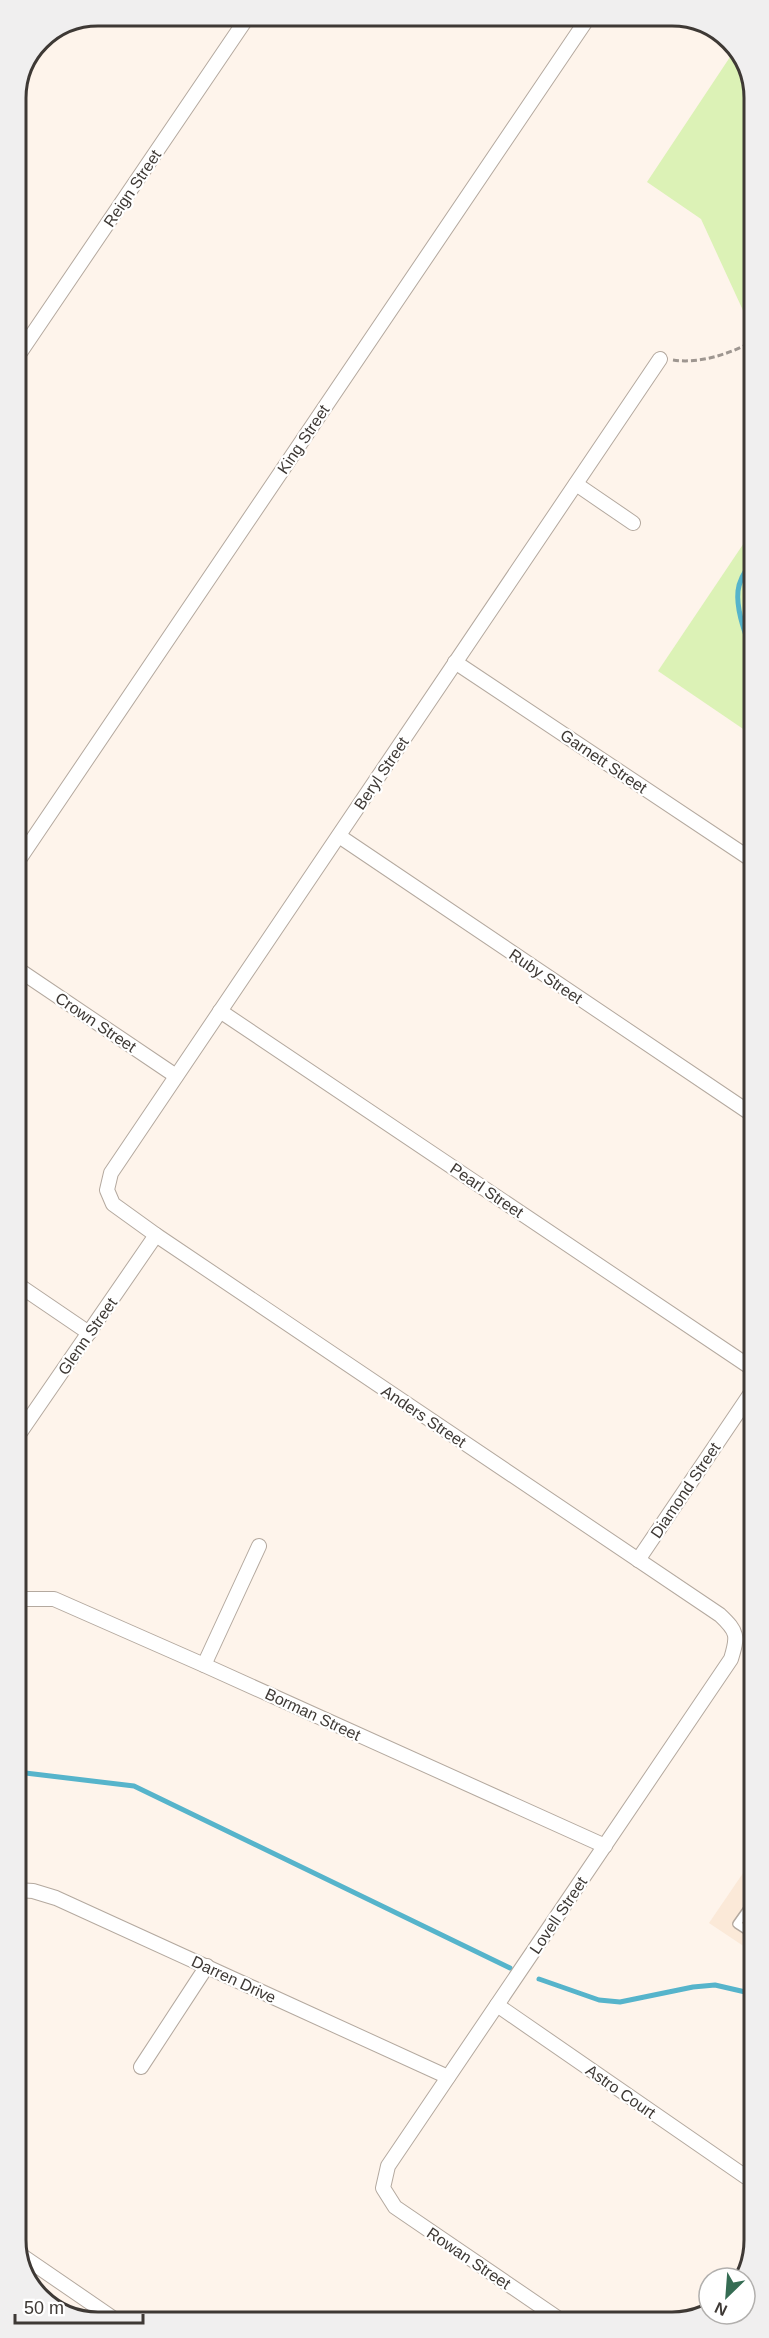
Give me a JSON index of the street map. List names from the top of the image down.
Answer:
{
  "streets": {
    "street": [
      "Reign Street",
      "King Street",
      "Garnett Street",
      "Beryl Street",
      "Ruby Street",
      "Crown Street",
      "Pearl Street",
      "Glenn Street",
      "Anders Street",
      "Diamond Street",
      "Borman Street",
      "Lovell Street",
      "Darren Drive",
      "Astro Court",
      "Rowan Street"
    ]
  },
  "crossings": [
    ["Garnett Street", "Beryl Street"],
    ["Beryl Street", "Ruby Street"],
    ["Beryl Street", "Crown Street"],
    ["Beryl Street", "Pearl Street"],
    ["Beryl Street", "Anders Street"],
    ["Glenn Street", "Anders Street"],
    ["Anders Street", "Diamond Street"],
    ["Anders Street", "Lovell Street"],
    ["Borman Street", "Lovell Street"],
    ["Lovell Street", "Darren Drive"],
    ["Lovell Street", "Astro Court"],
    ["Lovell Street", "Rowan Street"]
  ],
  "scale_bar": "50 m",
  "north": "bottom left"
}
